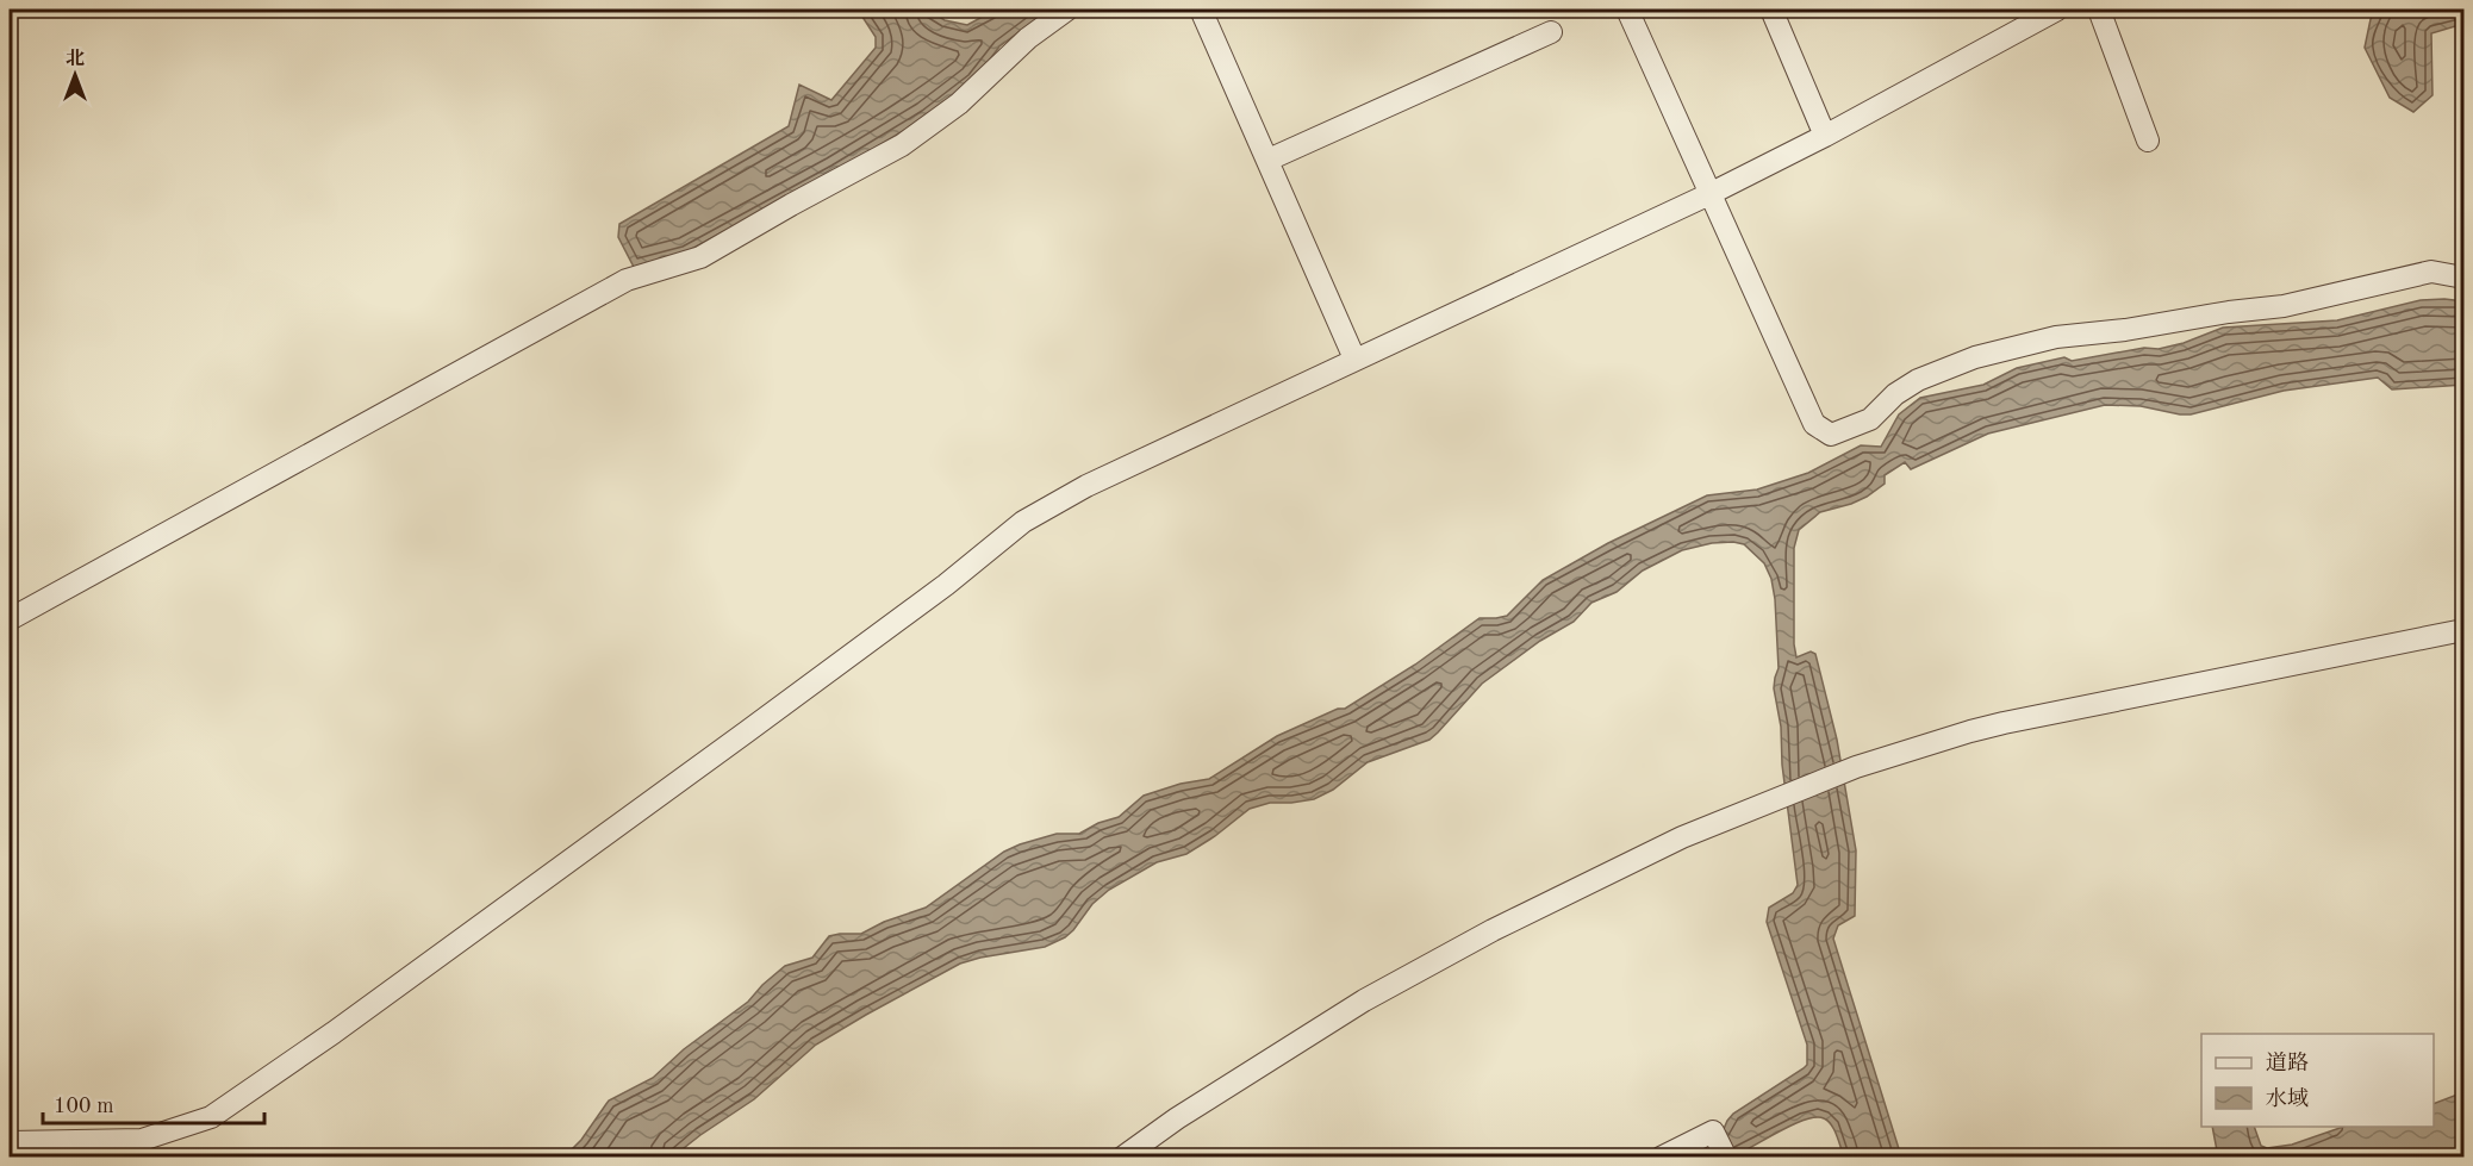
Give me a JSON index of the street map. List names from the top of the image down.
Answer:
{
  "legend": ["道路", "水域"],
  "scale_bar": "100 m",
  "north": "top"
}
